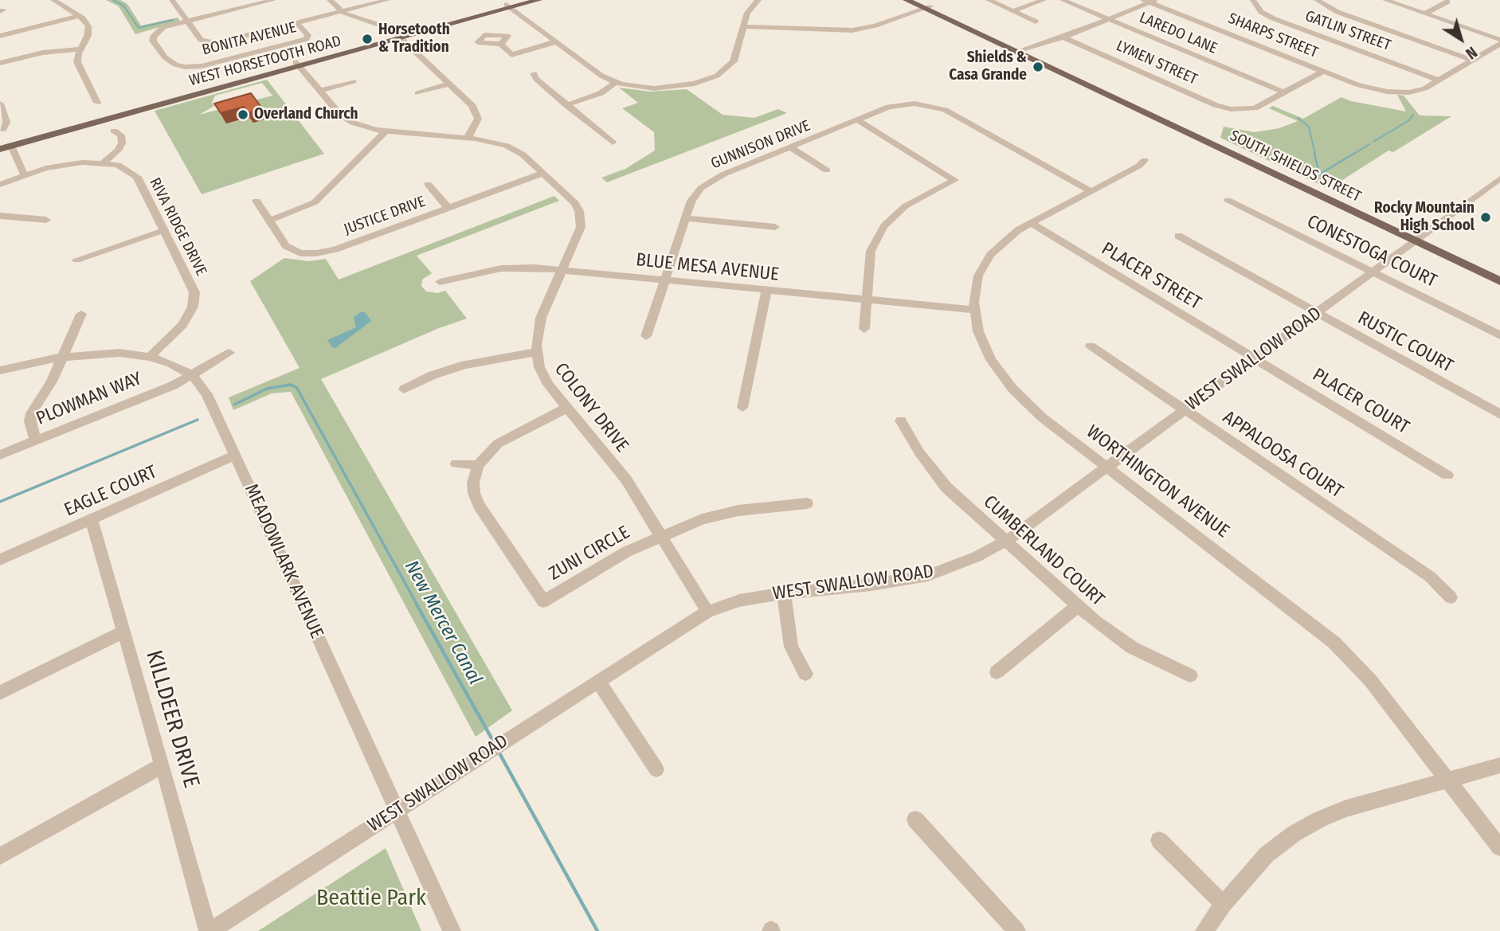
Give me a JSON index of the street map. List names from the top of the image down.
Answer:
{
  "streets": {
    "main road": ["WEST HORSETOOTH ROAD", "SOUTH SHIELDS STREET"],
    "street": [
      "GATLIN STREET",
      "LAREDO LANE",
      "SHARPS STREET",
      "BONITA AVENUE",
      "LYMEN STREET",
      "GUNNISON DRIVE",
      "JUSTICE DRIVE",
      "RIVA RIDGE DRIVE",
      "CONESTOGA COURT",
      "BLUE MESA AVENUE",
      "PLACER STREET",
      "RUSTIC COURT",
      "WEST SWALLOW ROAD",
      "PLOWMAN WAY",
      "PLACER COURT",
      "COLONY DRIVE",
      "APPALOOSA COURT",
      "WORTHINGTON AVENUE",
      "EAGLE COURT",
      "CUMBERLAND COURT",
      "ZUNI CIRCLE",
      "MEADOWLARK AVENUE",
      "KILLDEER DRIVE"
    ]
  },
  "crossings": [
    ["GATLIN STREET", "SHARPS STREET"],
    ["LAREDO LANE", "LYMEN STREET"],
    ["WEST HORSETOOTH ROAD", "COLONY DRIVE"],
    ["GUNNISON DRIVE", "BLUE MESA AVENUE"],
    ["GUNNISON DRIVE", "WORTHINGTON AVENUE"],
    ["SOUTH SHIELDS STREET", "WEST SWALLOW ROAD"],
    ["JUSTICE DRIVE", "COLONY DRIVE"],
    ["RIVA RIDGE DRIVE", "MEADOWLARK AVENUE"],
    ["CONESTOGA COURT", "WEST SWALLOW ROAD"],
    ["BLUE MESA AVENUE", "COLONY DRIVE"],
    ["BLUE MESA AVENUE", "WORTHINGTON AVENUE"],
    ["PLACER STREET", "WEST SWALLOW ROAD"],
    ["PLACER STREET", "PLACER COURT"],
    ["PLACER STREET", "WORTHINGTON AVENUE"],
    ["RUSTIC COURT", "WEST SWALLOW ROAD"],
    ["WEST SWALLOW ROAD", "PLACER COURT"],
    ["WEST SWALLOW ROAD", "COLONY DRIVE"],
    ["WEST SWALLOW ROAD", "APPALOOSA COURT"],
    ["WEST SWALLOW ROAD", "WORTHINGTON AVENUE"],
    ["WEST SWALLOW ROAD", "CUMBERLAND COURT"],
    ["WEST SWALLOW ROAD", "MEADOWLARK AVENUE"],
    ["WEST SWALLOW ROAD", "KILLDEER DRIVE"],
    ["PLOWMAN WAY", "MEADOWLARK AVENUE"],
    ["COLONY DRIVE", "ZUNI CIRCLE"],
    ["EAGLE COURT", "MEADOWLARK AVENUE"],
    ["EAGLE COURT", "KILLDEER DRIVE"]
  ],
  "water": ["New Mercer Canal"],
  "parks": ["Beattie Park"],
  "places": [
    "Horsetooth & Tradition",
    "Shields & Casa Grande",
    "Overland Church",
    "Rocky Mountain High School"
  ],
  "north": "bottom right"
}
